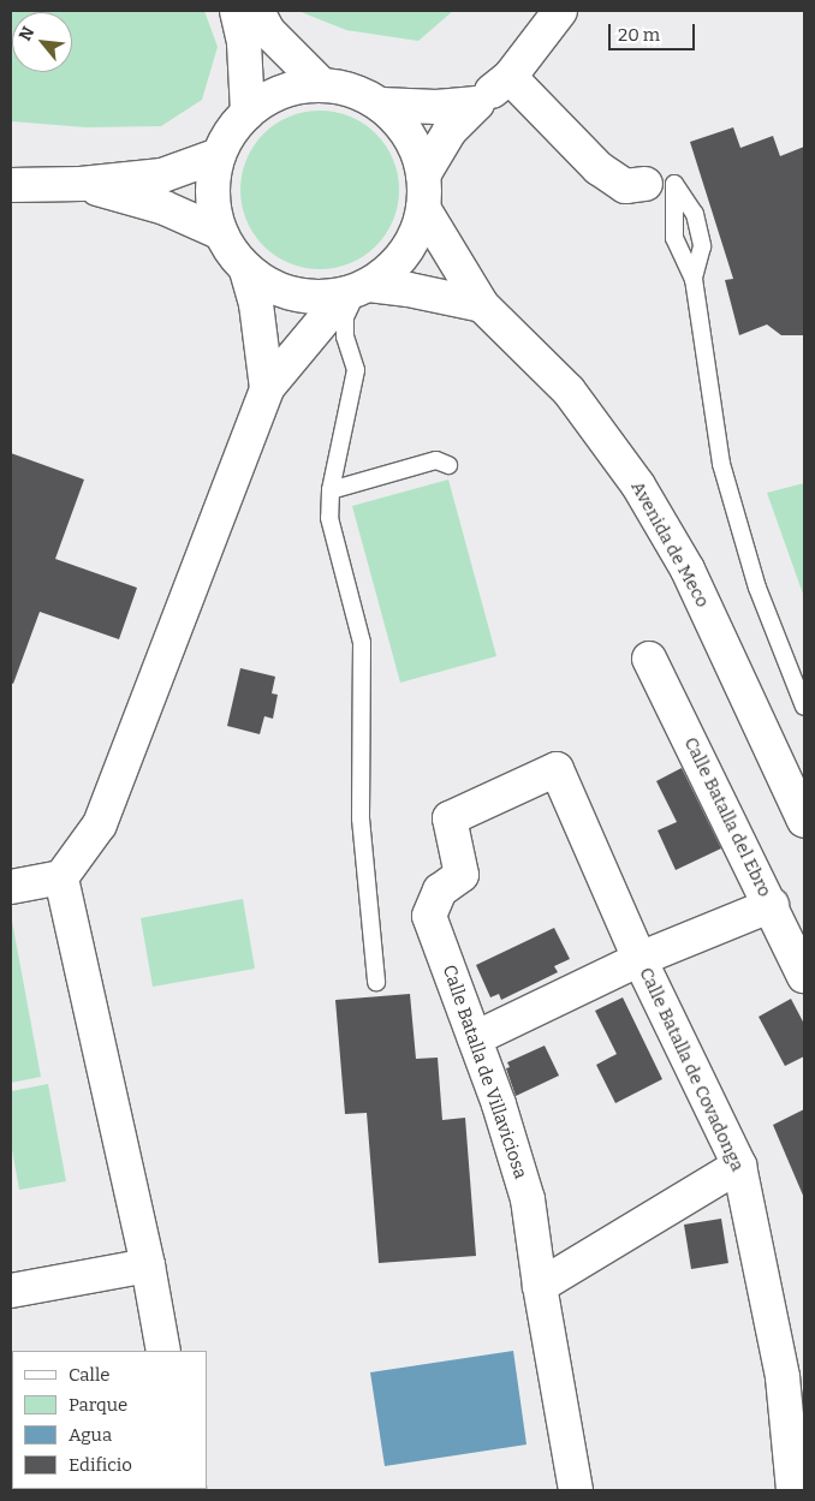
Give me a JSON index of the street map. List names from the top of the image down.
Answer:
{
  "streets": {
    "street": [
      "Avenida de Meco",
      "Calle Batalla del Ebro",
      "Calle Batalla de Covadonga",
      "Calle Batalla de Villaviciosa"
    ]
  },
  "crossings": [
    ["Calle Batalla de Covadonga", "Calle Batalla de Villaviciosa"]
  ],
  "legend": [
    "Calle",
    "Parque",
    "Agua",
    "Edificio"
  ],
  "scale_bar": "20 m",
  "north": "top left"
}
